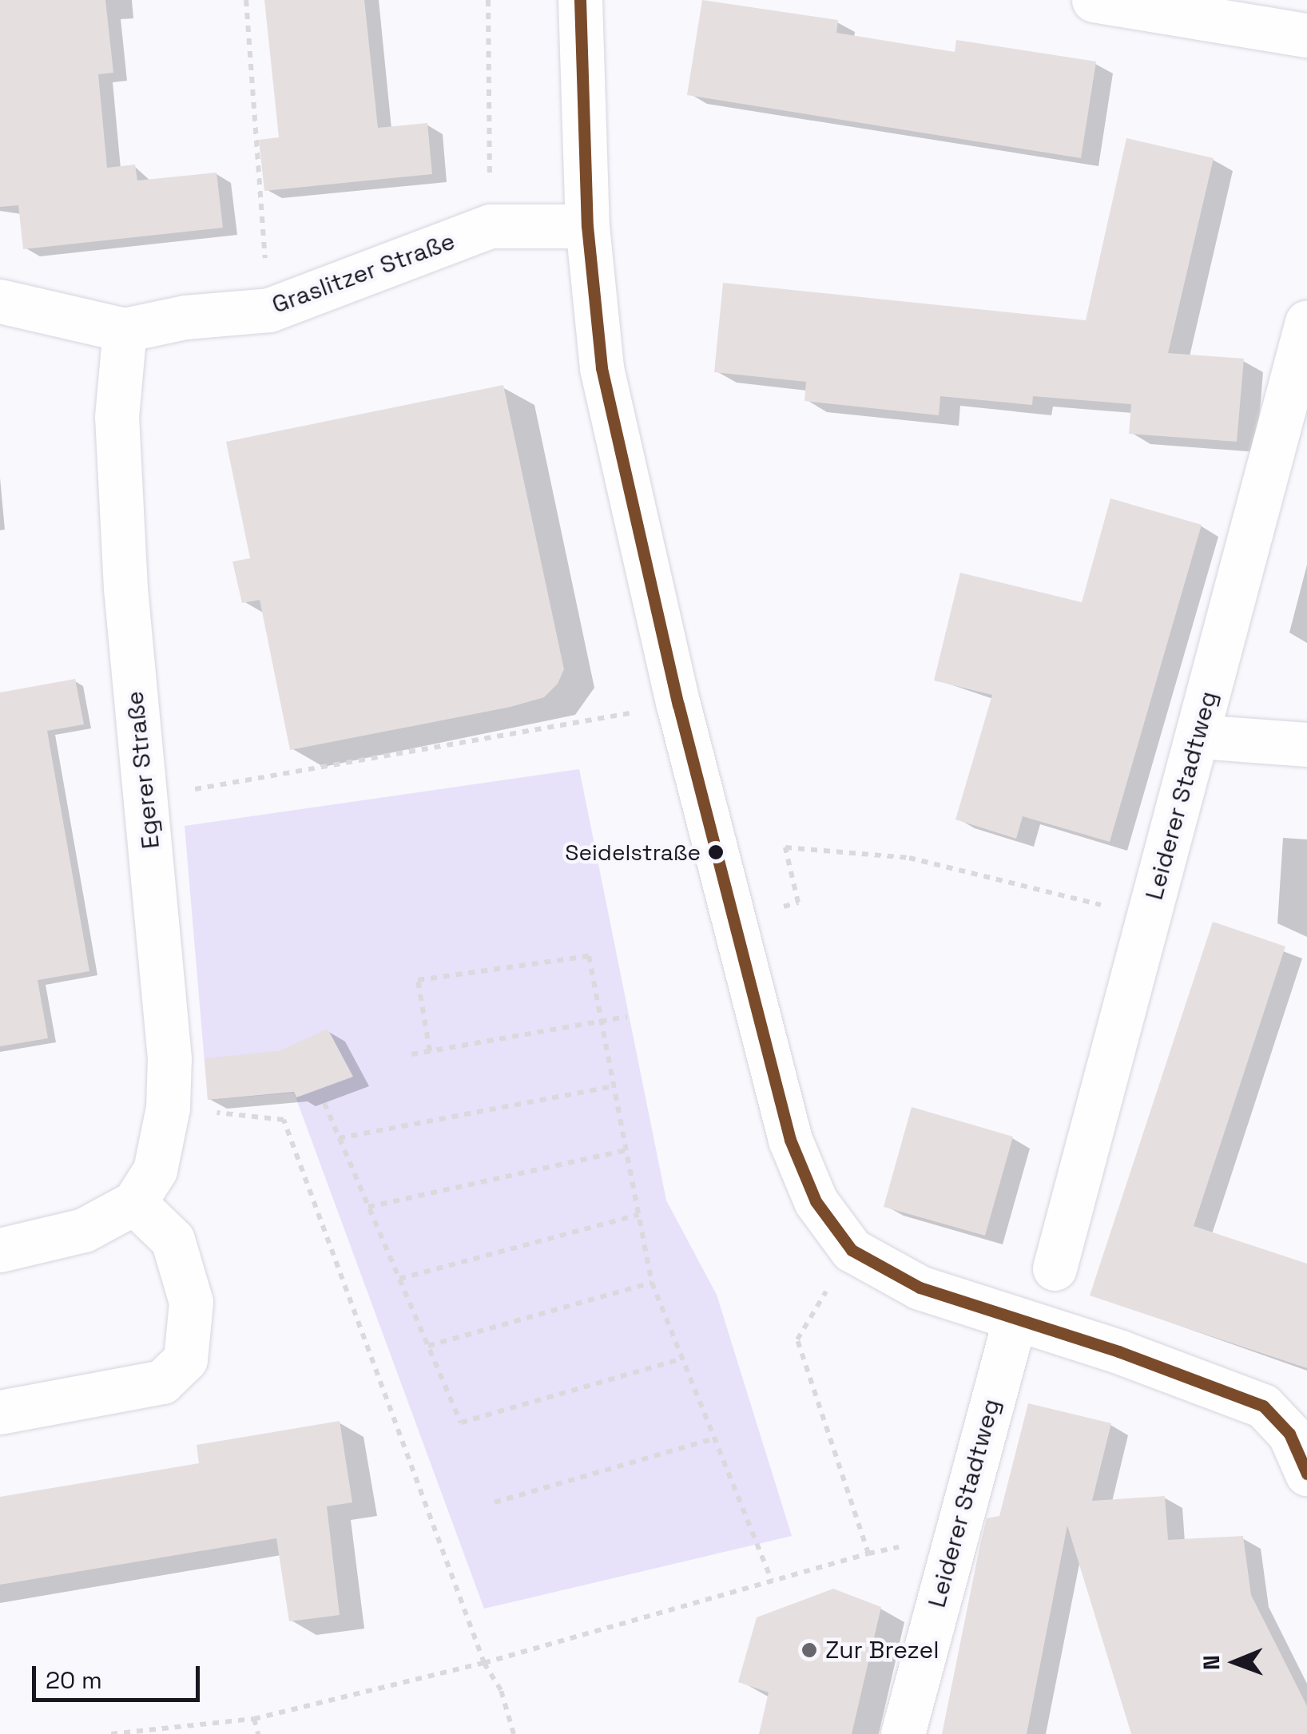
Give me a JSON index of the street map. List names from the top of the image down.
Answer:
{
  "streets": {
    "street": ["Graslitzer Straße", "Egerer Straße", "Leiderer Stadtweg"]
  },
  "crossings": [
    ["Graslitzer Straße", "Egerer Straße"]
  ],
  "places": ["Seidelstraße", "Zur Brezel"],
  "scale_bar": "20 m",
  "north": "left"
}
